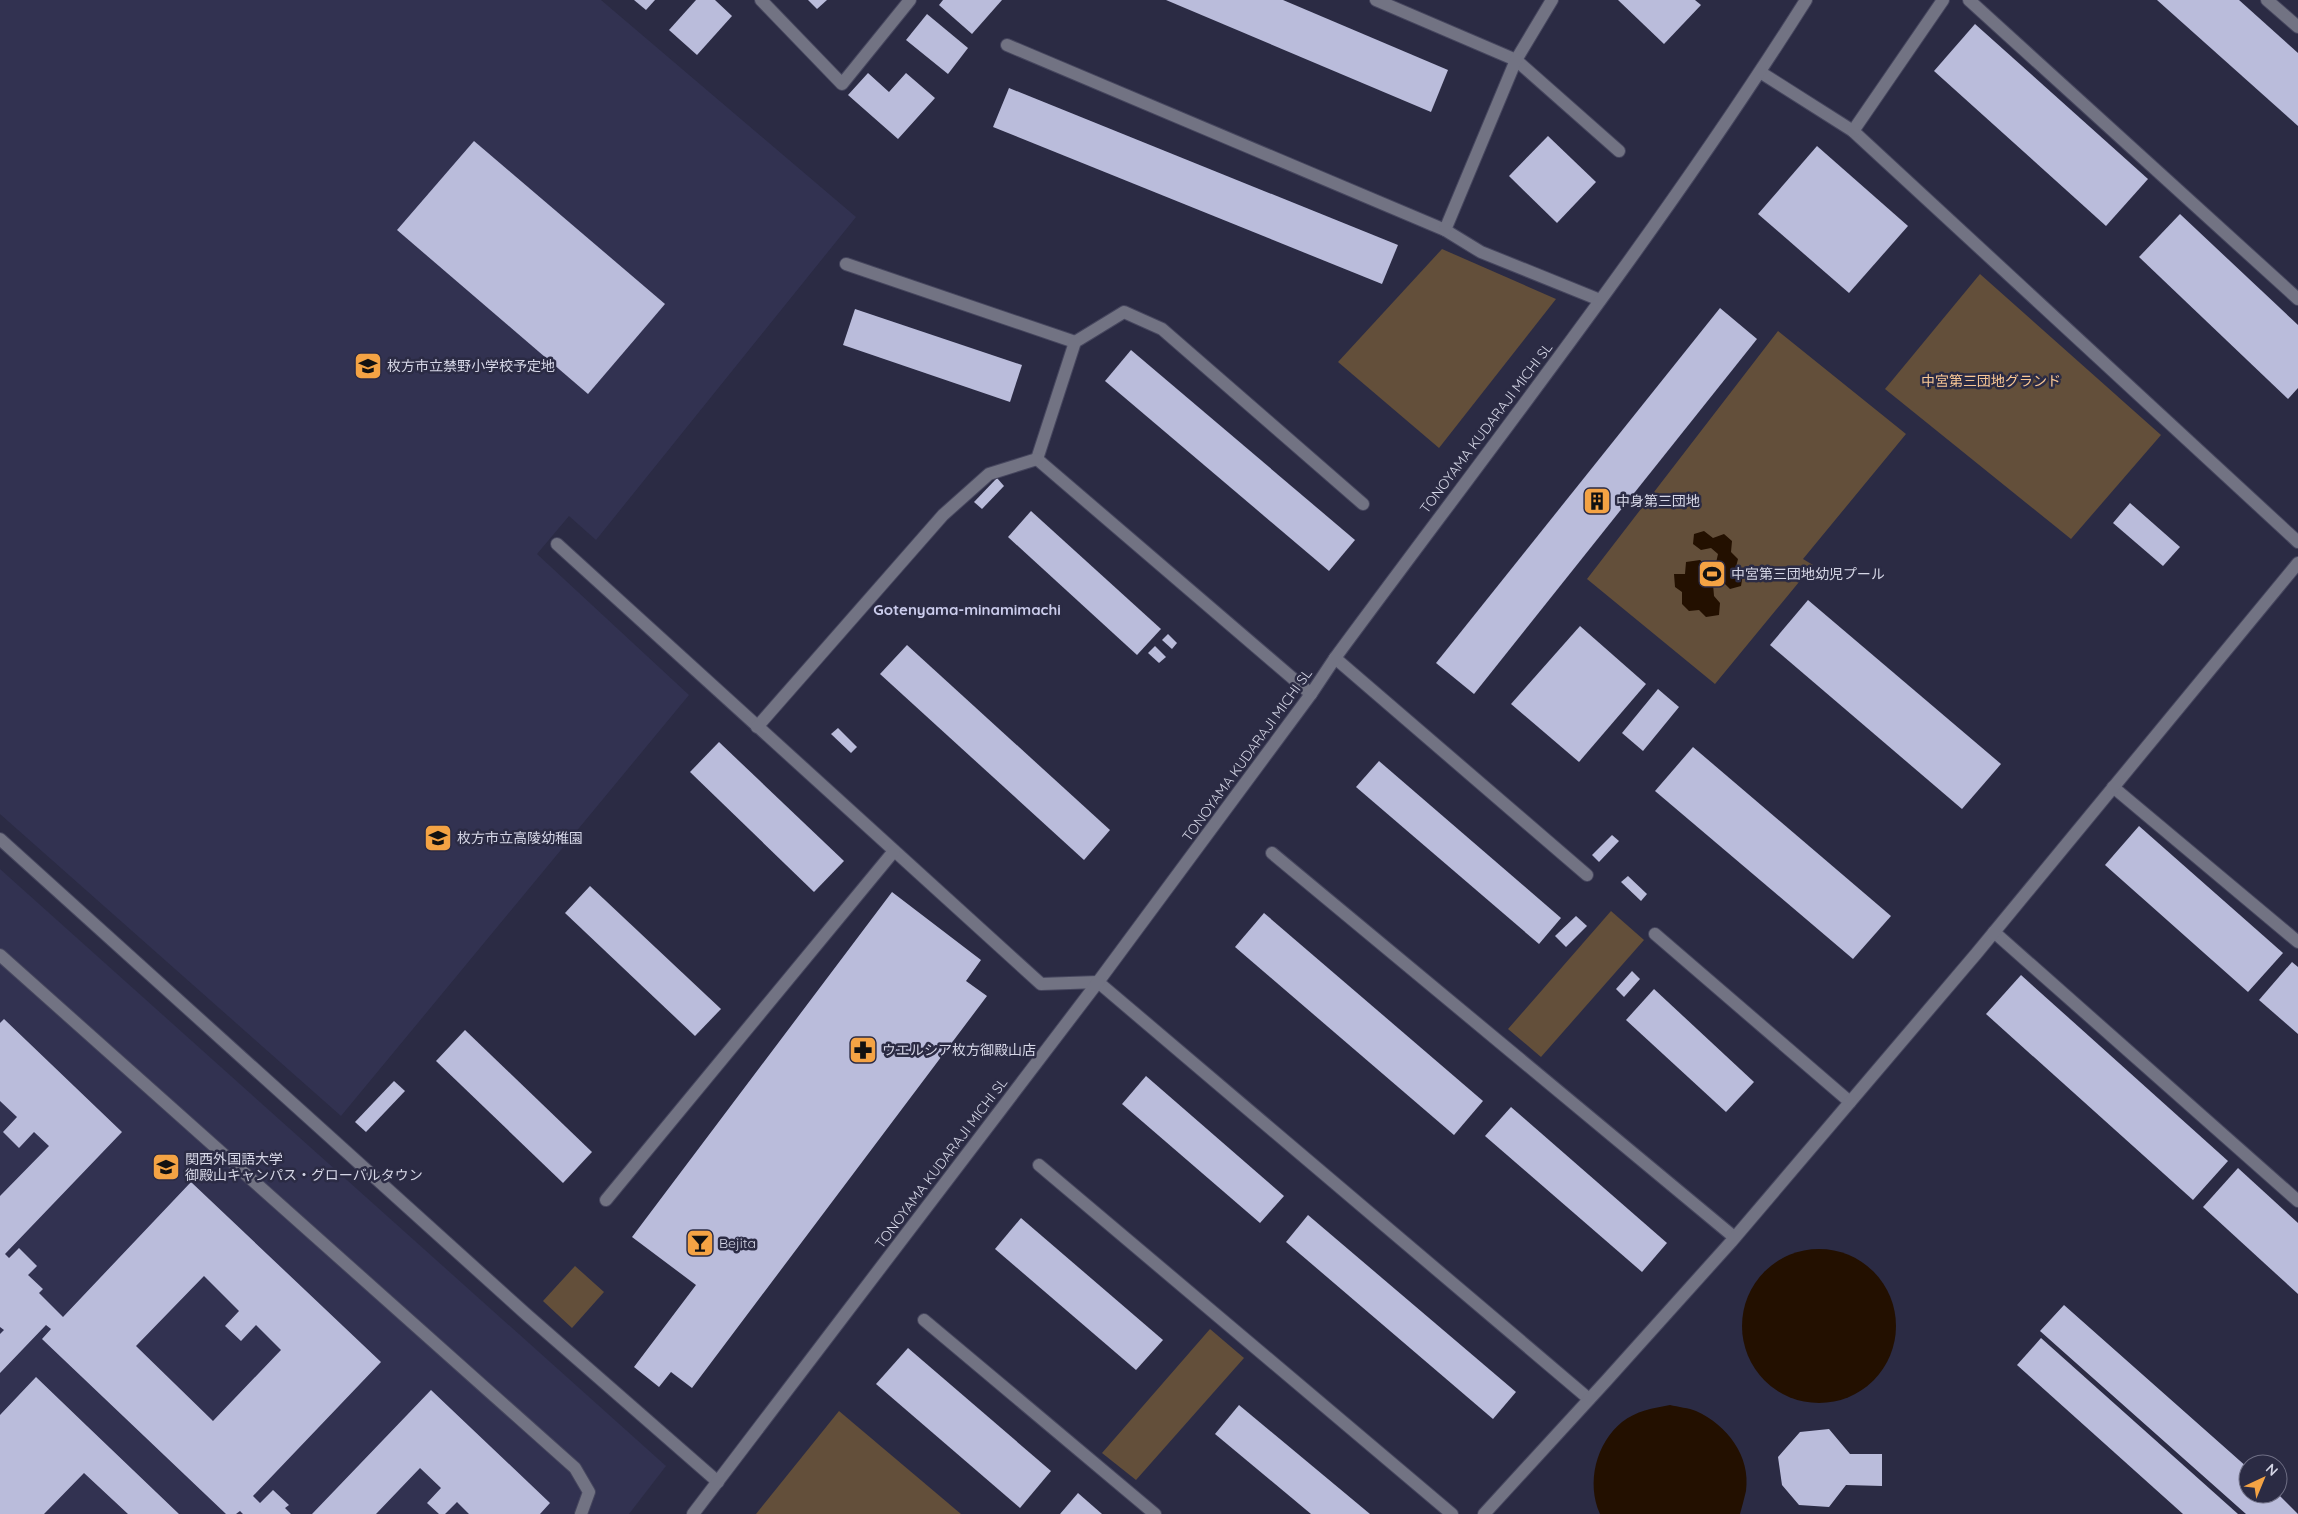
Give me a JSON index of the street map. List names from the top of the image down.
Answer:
{
  "streets": {
    "street": ["TONOYAMA KUDARAJI MICHI SL"]
  },
  "districts": ["Gotenyama-minamimachi"],
  "parks": ["中宮第三団地グランド"],
  "places": {
    "school or university": ["枚方市立禁野小学校予定地", "枚方市立高陵幼稚園", "関西外国語大学 御殿山キャンパス・グローバルタウン"],
    "building": ["中身第三団地"],
    "sports": ["中宮第三団地幼児プール"],
    "pharmacy": ["ウエルシア枚方御殿山店"],
    "bar": ["Bejita"]
  },
  "north": "top right"
}
